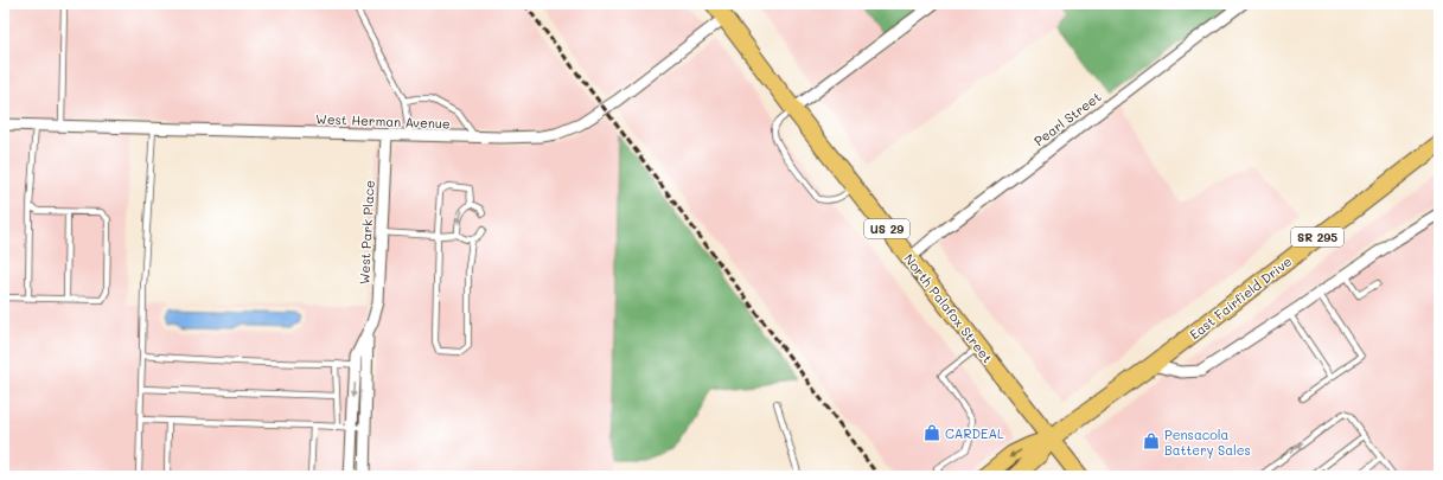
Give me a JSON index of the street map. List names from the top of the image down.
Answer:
{
  "streets": {
    "main road": [
      "US 29",
      "SR 295",
      "East Fairfield Drive",
      "North Palafox Street"
    ],
    "street": ["Pearl Street", "West Herman Avenue", "West Park Place"]
  },
  "crossings": [
    ["Pearl Street", "North Palafox Street"],
    ["West Herman Avenue", "West Park Place"],
    ["West Herman Avenue", "North Palafox Street"],
    ["SR 295", "East Fairfield Drive"],
    ["SR 295", "North Palafox Street"],
    ["East Fairfield Drive", "North Palafox Street"]
  ],
  "places": {
    "shop": ["CARDEAL", "Pensacola Battery Sales"]
  }
}
